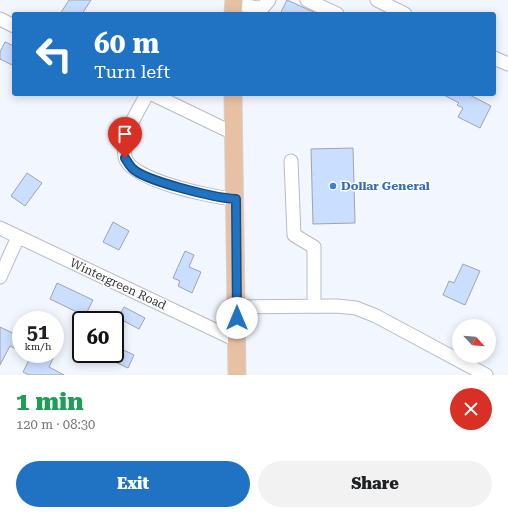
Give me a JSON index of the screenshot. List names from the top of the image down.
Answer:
{
  "streets": {
    "street": ["Wintergreen Road"]
  },
  "places": ["Dollar General"],
  "north": "bottom right",
  "page": {
    "turn": ["60 m", "Turn left"],
    "speed": "51 km/h",
    "limit": "60",
    "heading": ["1 min", "120 m · 08:30"],
    "buttons": ["Exit", "Share"]
  }
}
